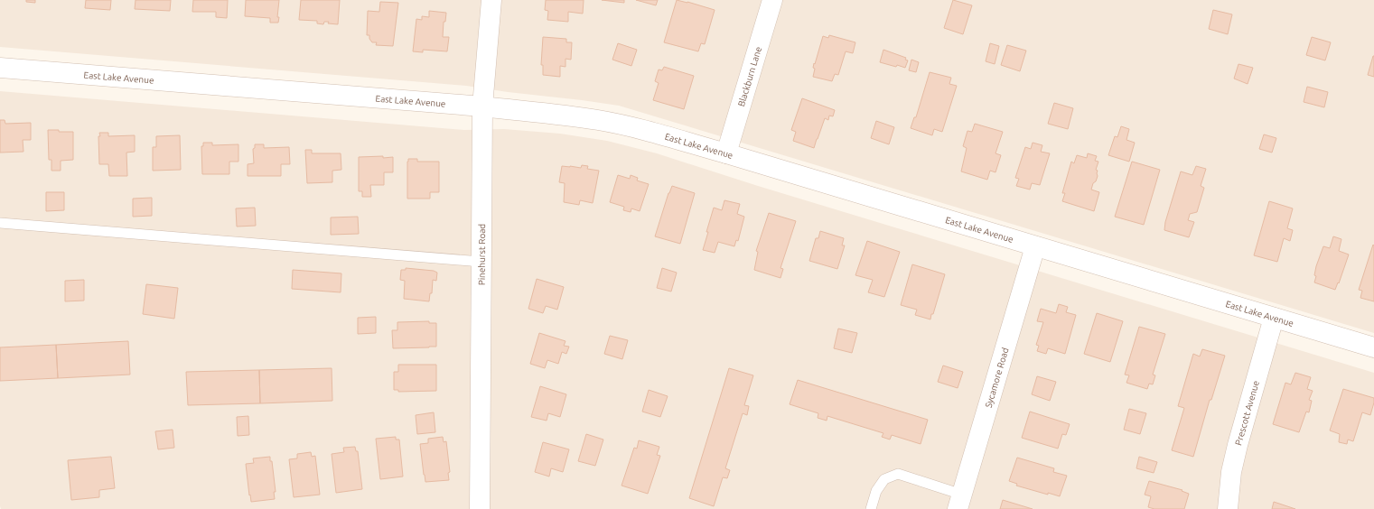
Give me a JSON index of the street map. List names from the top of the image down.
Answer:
{
  "streets": {
    "street": [
      "Blackburn Lane",
      "East Lake Avenue",
      "Pinehurst Road",
      "Sycamore Road",
      "Prescott Avenue"
    ]
  },
  "crossings": [
    ["Blackburn Lane", "East Lake Avenue"],
    ["East Lake Avenue", "Pinehurst Road"],
    ["East Lake Avenue", "Sycamore Road"],
    ["East Lake Avenue", "Prescott Avenue"]
  ]
}
